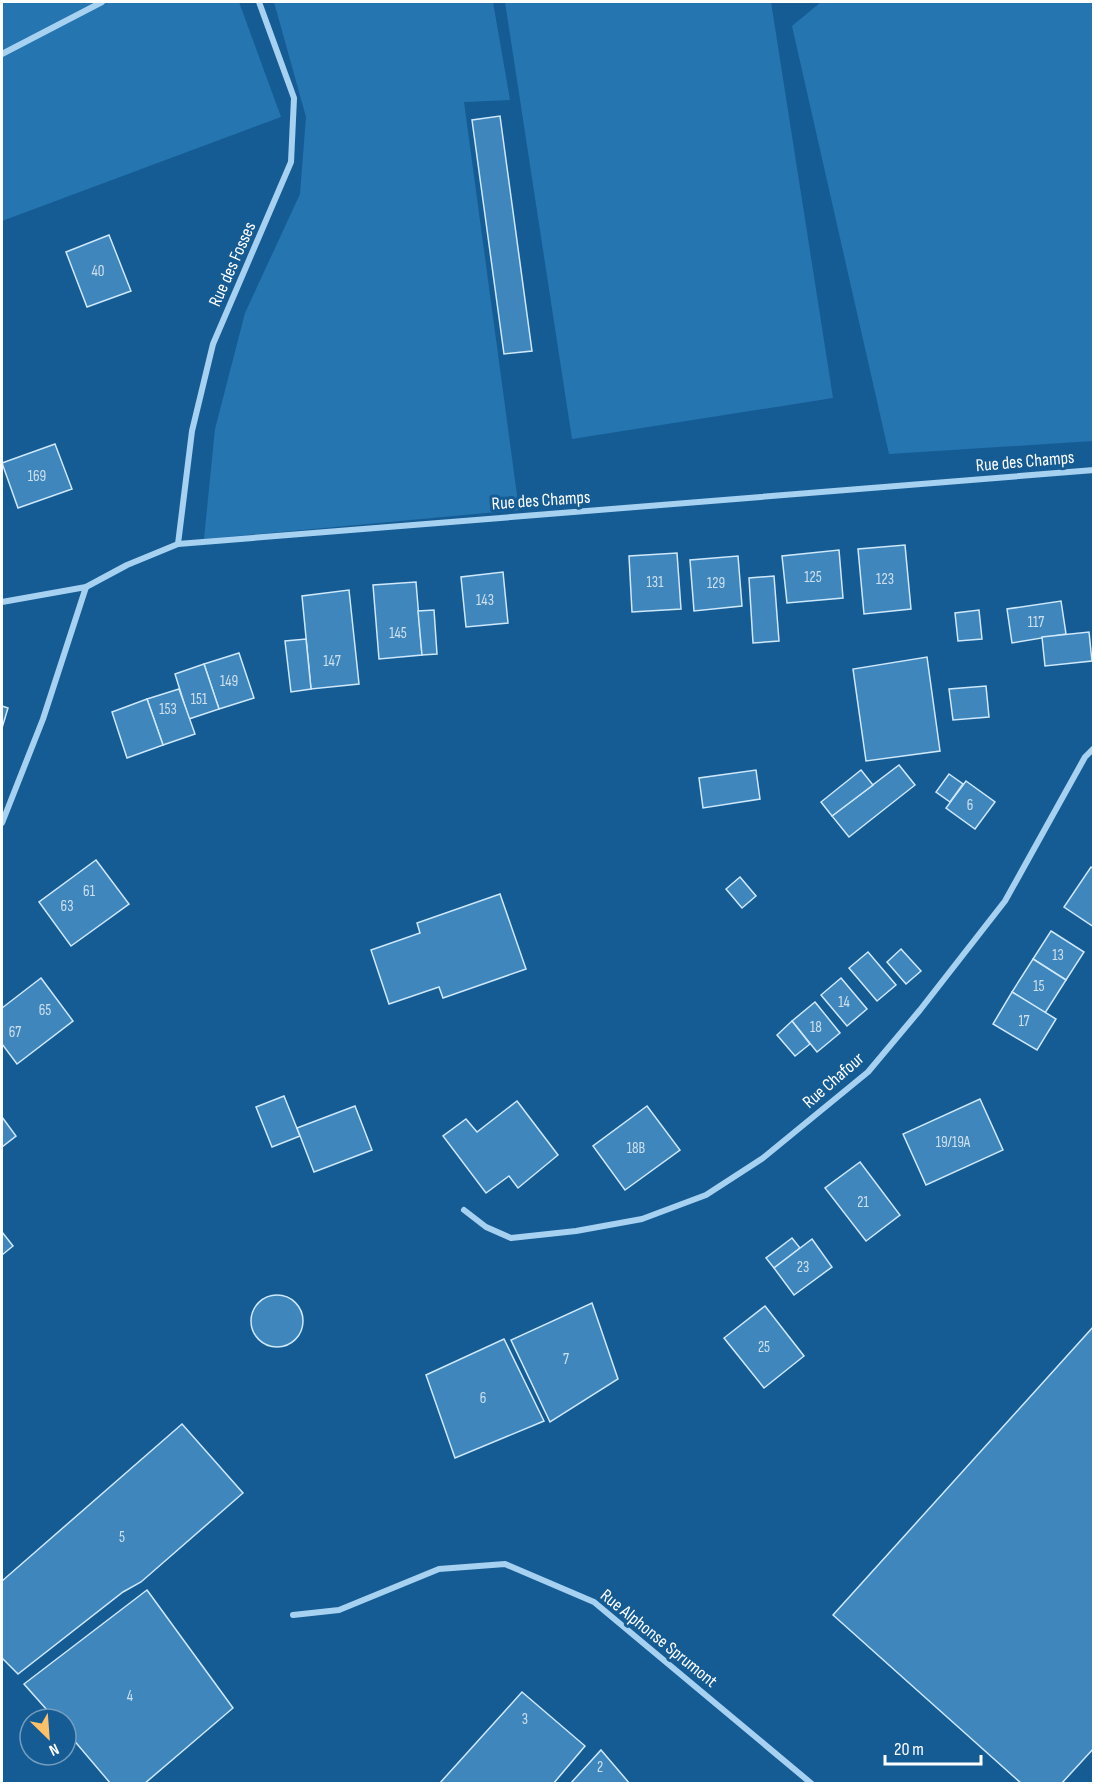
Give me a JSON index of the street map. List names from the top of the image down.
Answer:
{
  "streets": {
    "street": [
      "Rue des Fosses",
      "Rue des Champs",
      "Rue Chafour",
      "Rue Alphonse Sprumont"
    ]
  },
  "crossings": [
    ["Rue des Fosses", "Rue des Champs"]
  ],
  "house_numbers": [
    "40",
    "169",
    "125",
    "123",
    "131",
    "129",
    "143",
    "117",
    "145",
    "147",
    "149",
    "151",
    "153",
    "6",
    "61",
    "63",
    "13",
    "15",
    "14",
    "65",
    "17",
    "18",
    "67",
    "19/19A",
    "18B",
    "21",
    "23",
    "25",
    "7",
    "6",
    "5",
    "4",
    "3",
    "2"
  ],
  "scale_bar": "20 m",
  "north": "bottom right"
}
